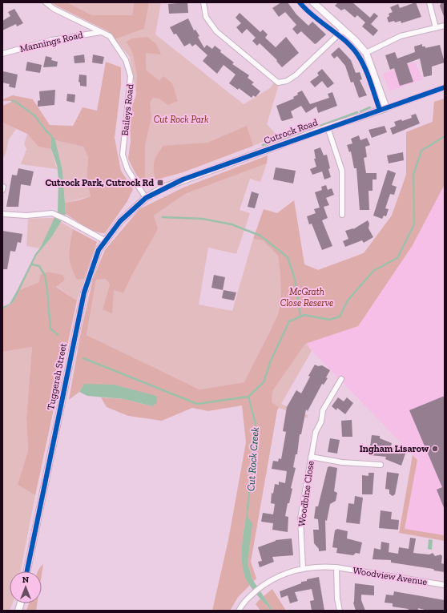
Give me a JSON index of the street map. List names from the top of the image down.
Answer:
{
  "streets": {
    "street": [
      "Mannings Road",
      "Baileys Road",
      "Cutrock Road",
      "Tuggerah Street",
      "Woodbine Close",
      "Woodview Avenue"
    ]
  },
  "crossings": [
    ["Mannings Road", "Baileys Road"],
    ["Baileys Road", "Cutrock Road"],
    ["Baileys Road", "Tuggerah Street"],
    ["Cutrock Road", "Tuggerah Street"],
    ["Woodbine Close", "Woodview Avenue"]
  ],
  "water": ["Cut Rock Creek"],
  "parks": ["Cut Rock Park", "McGrath Close Reserve"],
  "places": {
    "transit": ["Cutrock Park, Cutrock Rd"],
    "other": ["Ingham Lisarow"]
  },
  "north": "top"
}
